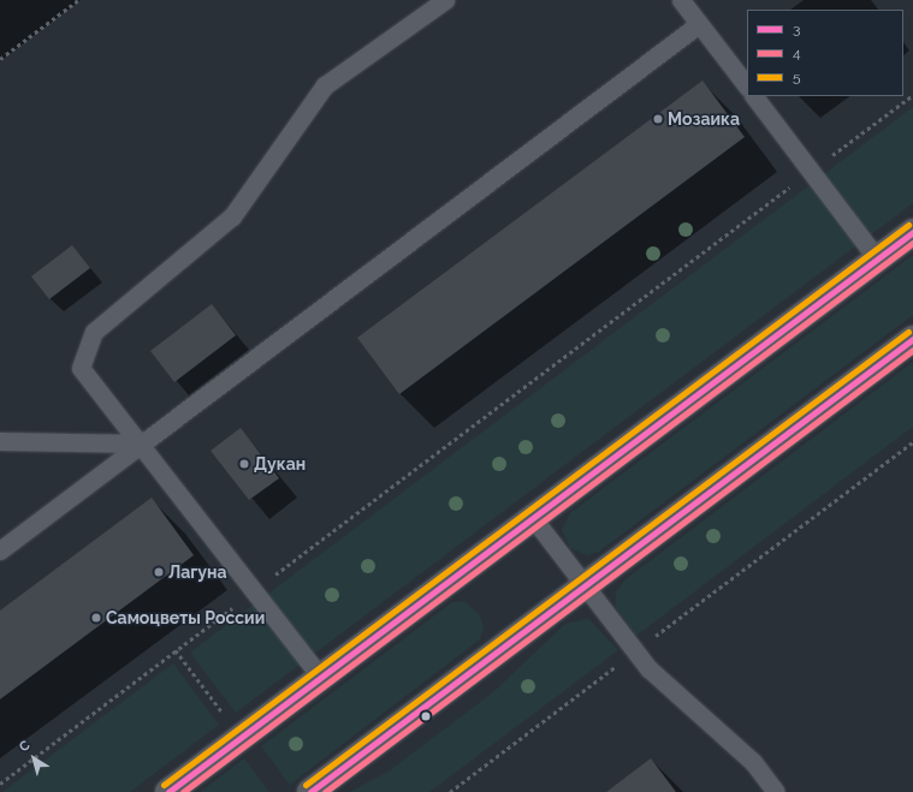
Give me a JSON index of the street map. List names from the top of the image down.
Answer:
{
  "places": [
    "Мозаика",
    "Дукан",
    "Лагуна",
    "Самоцветы России"
  ],
  "lines": ["transit line 5", "transit line 3", "transit line 4"],
  "legend": ["3", "4", "5"],
  "north": "top left"
}
